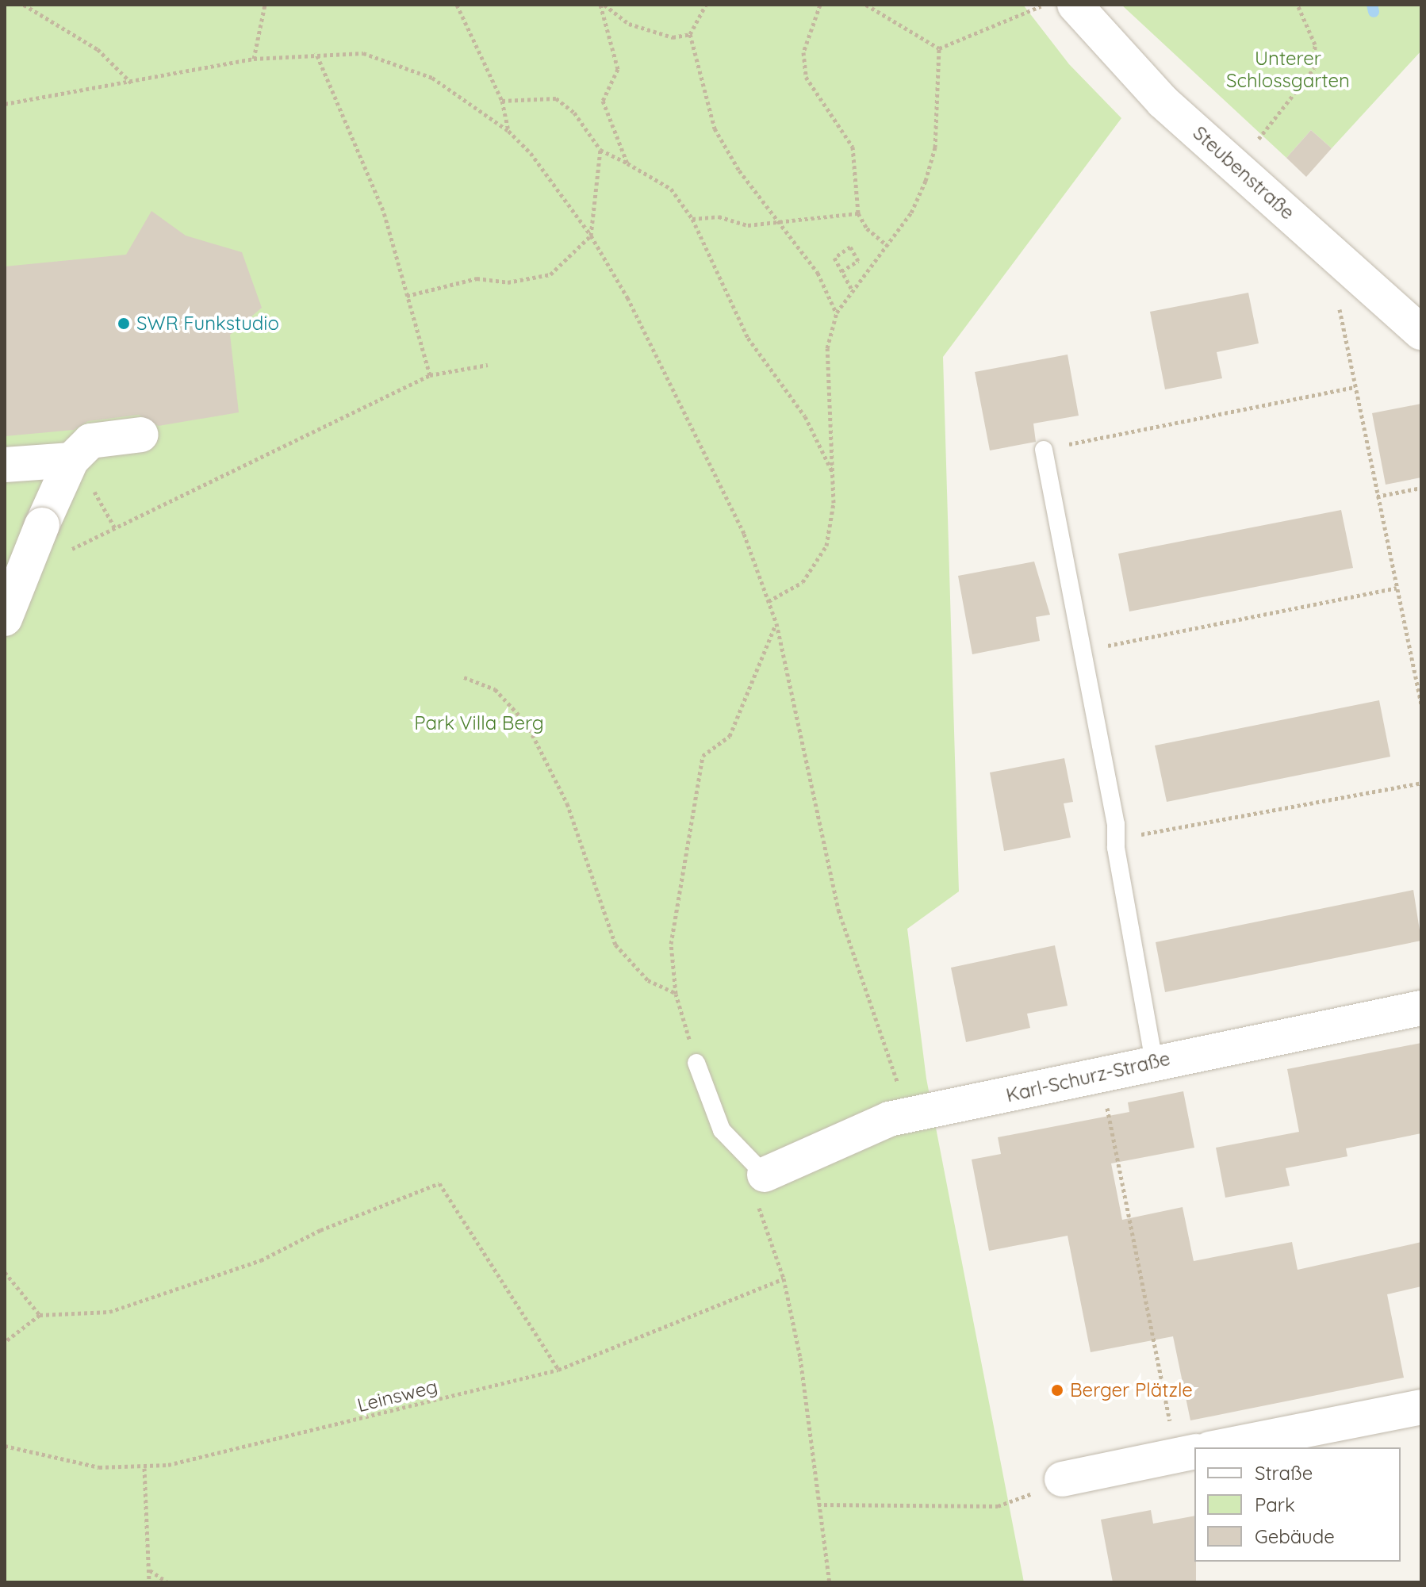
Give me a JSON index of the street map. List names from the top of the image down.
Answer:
{
  "streets": {
    "street": ["Steubenstraße", "Karl-Schurz-Straße"],
    "path": ["Leinsweg"]
  },
  "parks": ["Unterer Schlossgarten", "Park Villa Berg"],
  "places": ["SWR Funkstudio", "Berger Plätzle"],
  "legend": ["Straße", "Park", "Gebäude"]
}
